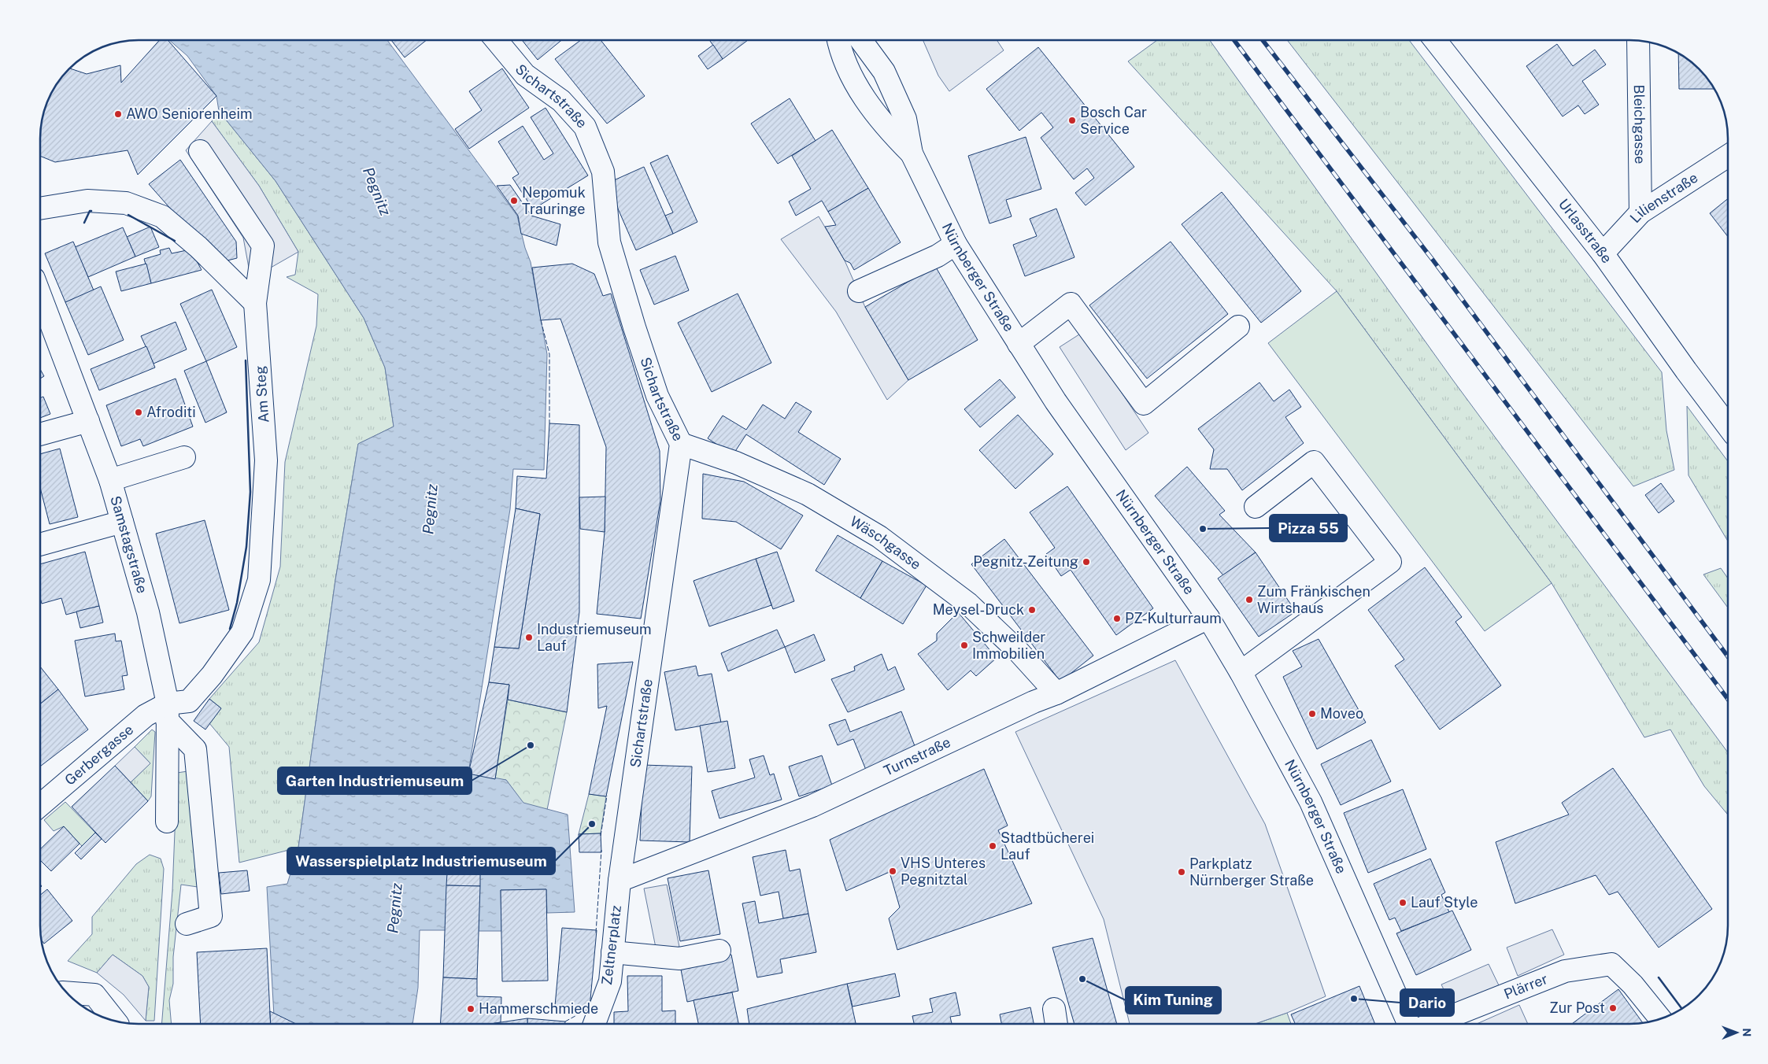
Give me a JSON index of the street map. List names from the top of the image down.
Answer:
{
  "streets": {
    "street": [
      "Sichartstraße",
      "Bleichgasse",
      "Lilienstraße",
      "Urlasstraße",
      "Nürnberger Straße",
      "Am Steg",
      "Samstagstraße",
      "Wäschgasse",
      "Gerbergasse",
      "Turnstraße",
      "Zeltnerplatz",
      "Plärrer"
    ]
  },
  "crossings": [
    ["Sichartstraße", "Wäschgasse"],
    ["Sichartstraße", "Turnstraße"],
    ["Sichartstraße", "Zeltnerplatz"],
    ["Bleichgasse", "Lilienstraße"],
    ["Lilienstraße", "Urlasstraße"],
    ["Nürnberger Straße", "Turnstraße"],
    ["Am Steg", "Samstagstraße"],
    ["Am Steg", "Gerbergasse"],
    ["Samstagstraße", "Gerbergasse"],
    ["Wäschgasse", "Turnstraße"],
    ["Turnstraße", "Zeltnerplatz"]
  ],
  "water": ["Pegnitz"],
  "places": [
    "AWO Seniorenheim",
    "Bosch Car Service",
    "Nepomuk Trauringe",
    "Afroditi",
    "Pizza 55",
    "Pegnitz-Zeitung",
    "Zum Fränkischen Wirtshaus",
    "Meysel-Druck",
    "PZ-Kulturraum",
    "Industriemuseum Lauf",
    "Schweilder Immobilien",
    "Moveo",
    "Garten Industriemuseum",
    "Wasserspielplatz Industriemuseum",
    "Stadtbücherei Lauf",
    "VHS Unteres Pegnitztal",
    "Parkplatz Nürnberger Straße",
    "Lauf Style",
    "Kim Tuning",
    "Dario",
    "Zur Post",
    "Hammerschmiede"
  ],
  "north": "right"
}
